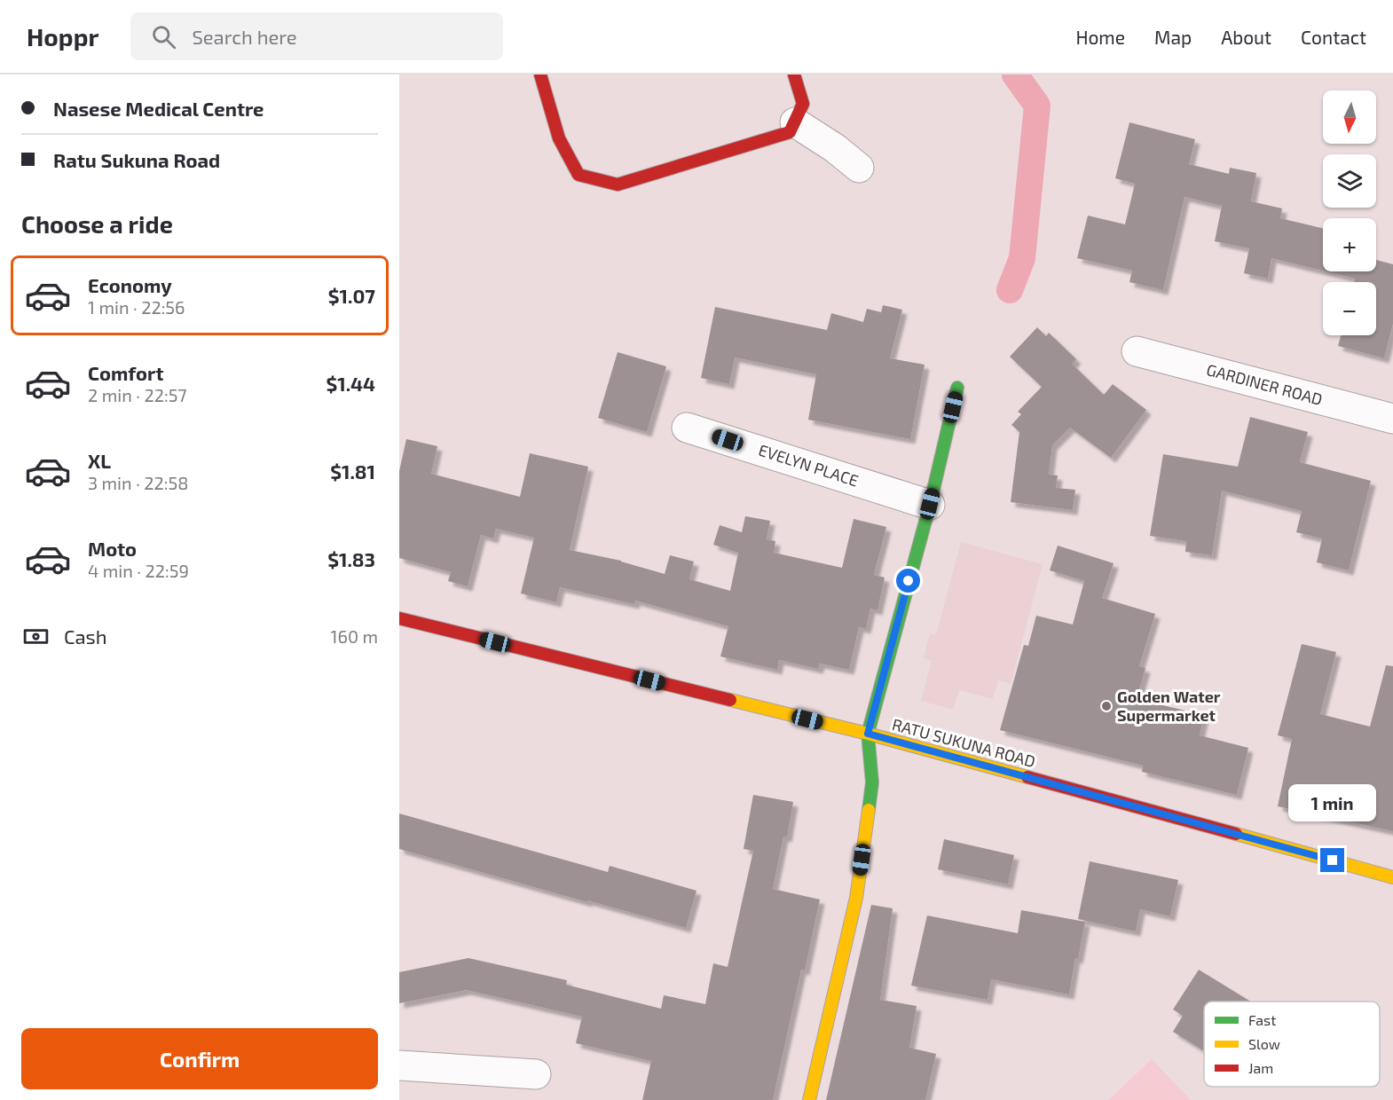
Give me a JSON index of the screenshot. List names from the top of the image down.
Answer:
{
  "streets": {
    "street": ["GARDINER ROAD", "EVELYN PLACE", "RATU SUKUNA ROAD"]
  },
  "places": ["Golden Water Supermarket"],
  "legend": ["Fast", "Slow", "Jam"],
  "north": "bottom",
  "page": {
    "header": "Hoppr",
    "search": "Search here",
    "nav": [
      "Home",
      "Map",
      "About",
      "Contact"
    ],
    "banner": ["Nasese Medical Centre", "Ratu Sukuna Road"],
    "map_buttons": ["+", "−"],
    "heading": "Choose a ride",
    "list": [
      {
        "name": "Economy",
        "note": "1 min · 22:56",
        "value": "$1.07"
      },
      {
        "name": "Comfort",
        "note": "2 min · 22:57",
        "value": "$1.44"
      },
      {
        "name": "XL",
        "note": "3 min · 22:58",
        "value": "$1.81"
      },
      {
        "name": "Moto",
        "note": "4 min · 22:59",
        "value": "$1.83"
      }
    ],
    "pay": ["Cash", "160 m"],
    "bubble": "1 min",
    "buttons": "Confirm"
  }
}
